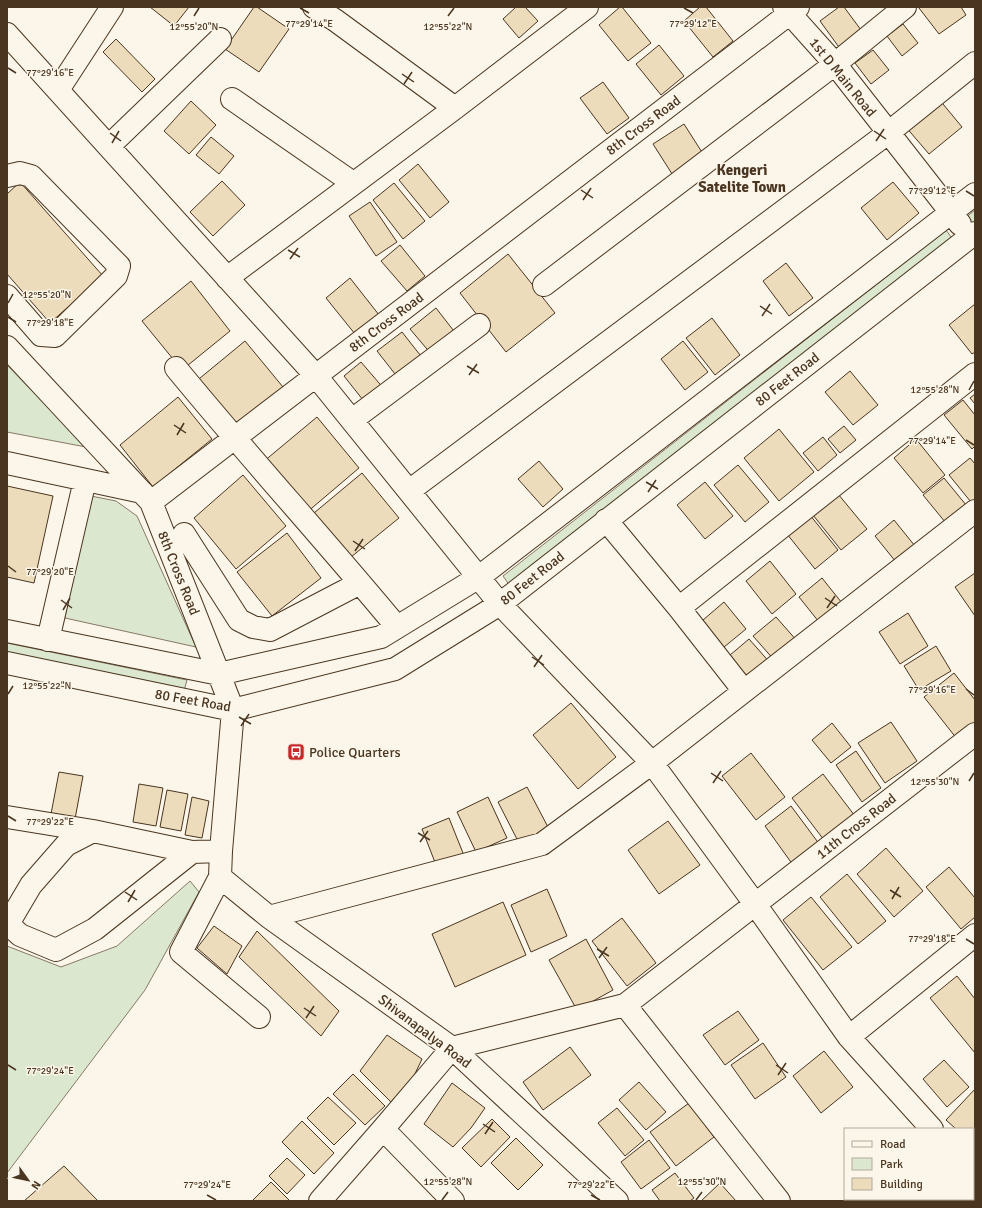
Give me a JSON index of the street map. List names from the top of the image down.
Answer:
{
  "streets": {
    "street": [
      "1st D Main Road",
      "8th Cross Road",
      "80 Feet Road",
      "11th Cross Road",
      "Shivanapalya Road"
    ]
  },
  "crossings": [
    ["1st D Main Road", "8th Cross Road"],
    ["1st D Main Road", "80 Feet Road"],
    ["8th Cross Road", "80 Feet Road"]
  ],
  "districts": ["Kengeri Satelite Town"],
  "places": {
    "bus stop": ["Police Quarters"]
  },
  "legend": ["Road", "Park", "Building"],
  "north": "bottom right",
  "coordinates": [
    "77°29'14\"E",
    "77°29'12\"E",
    "12°55'20\"N",
    "12°55'22\"N",
    "77°29'16\"E",
    "77°29'18\"E",
    "12°55'28\"N",
    "77°29'20\"E",
    "12°55'30\"N",
    "77°29'22\"E",
    "77°29'24\"E"
  ]
}
